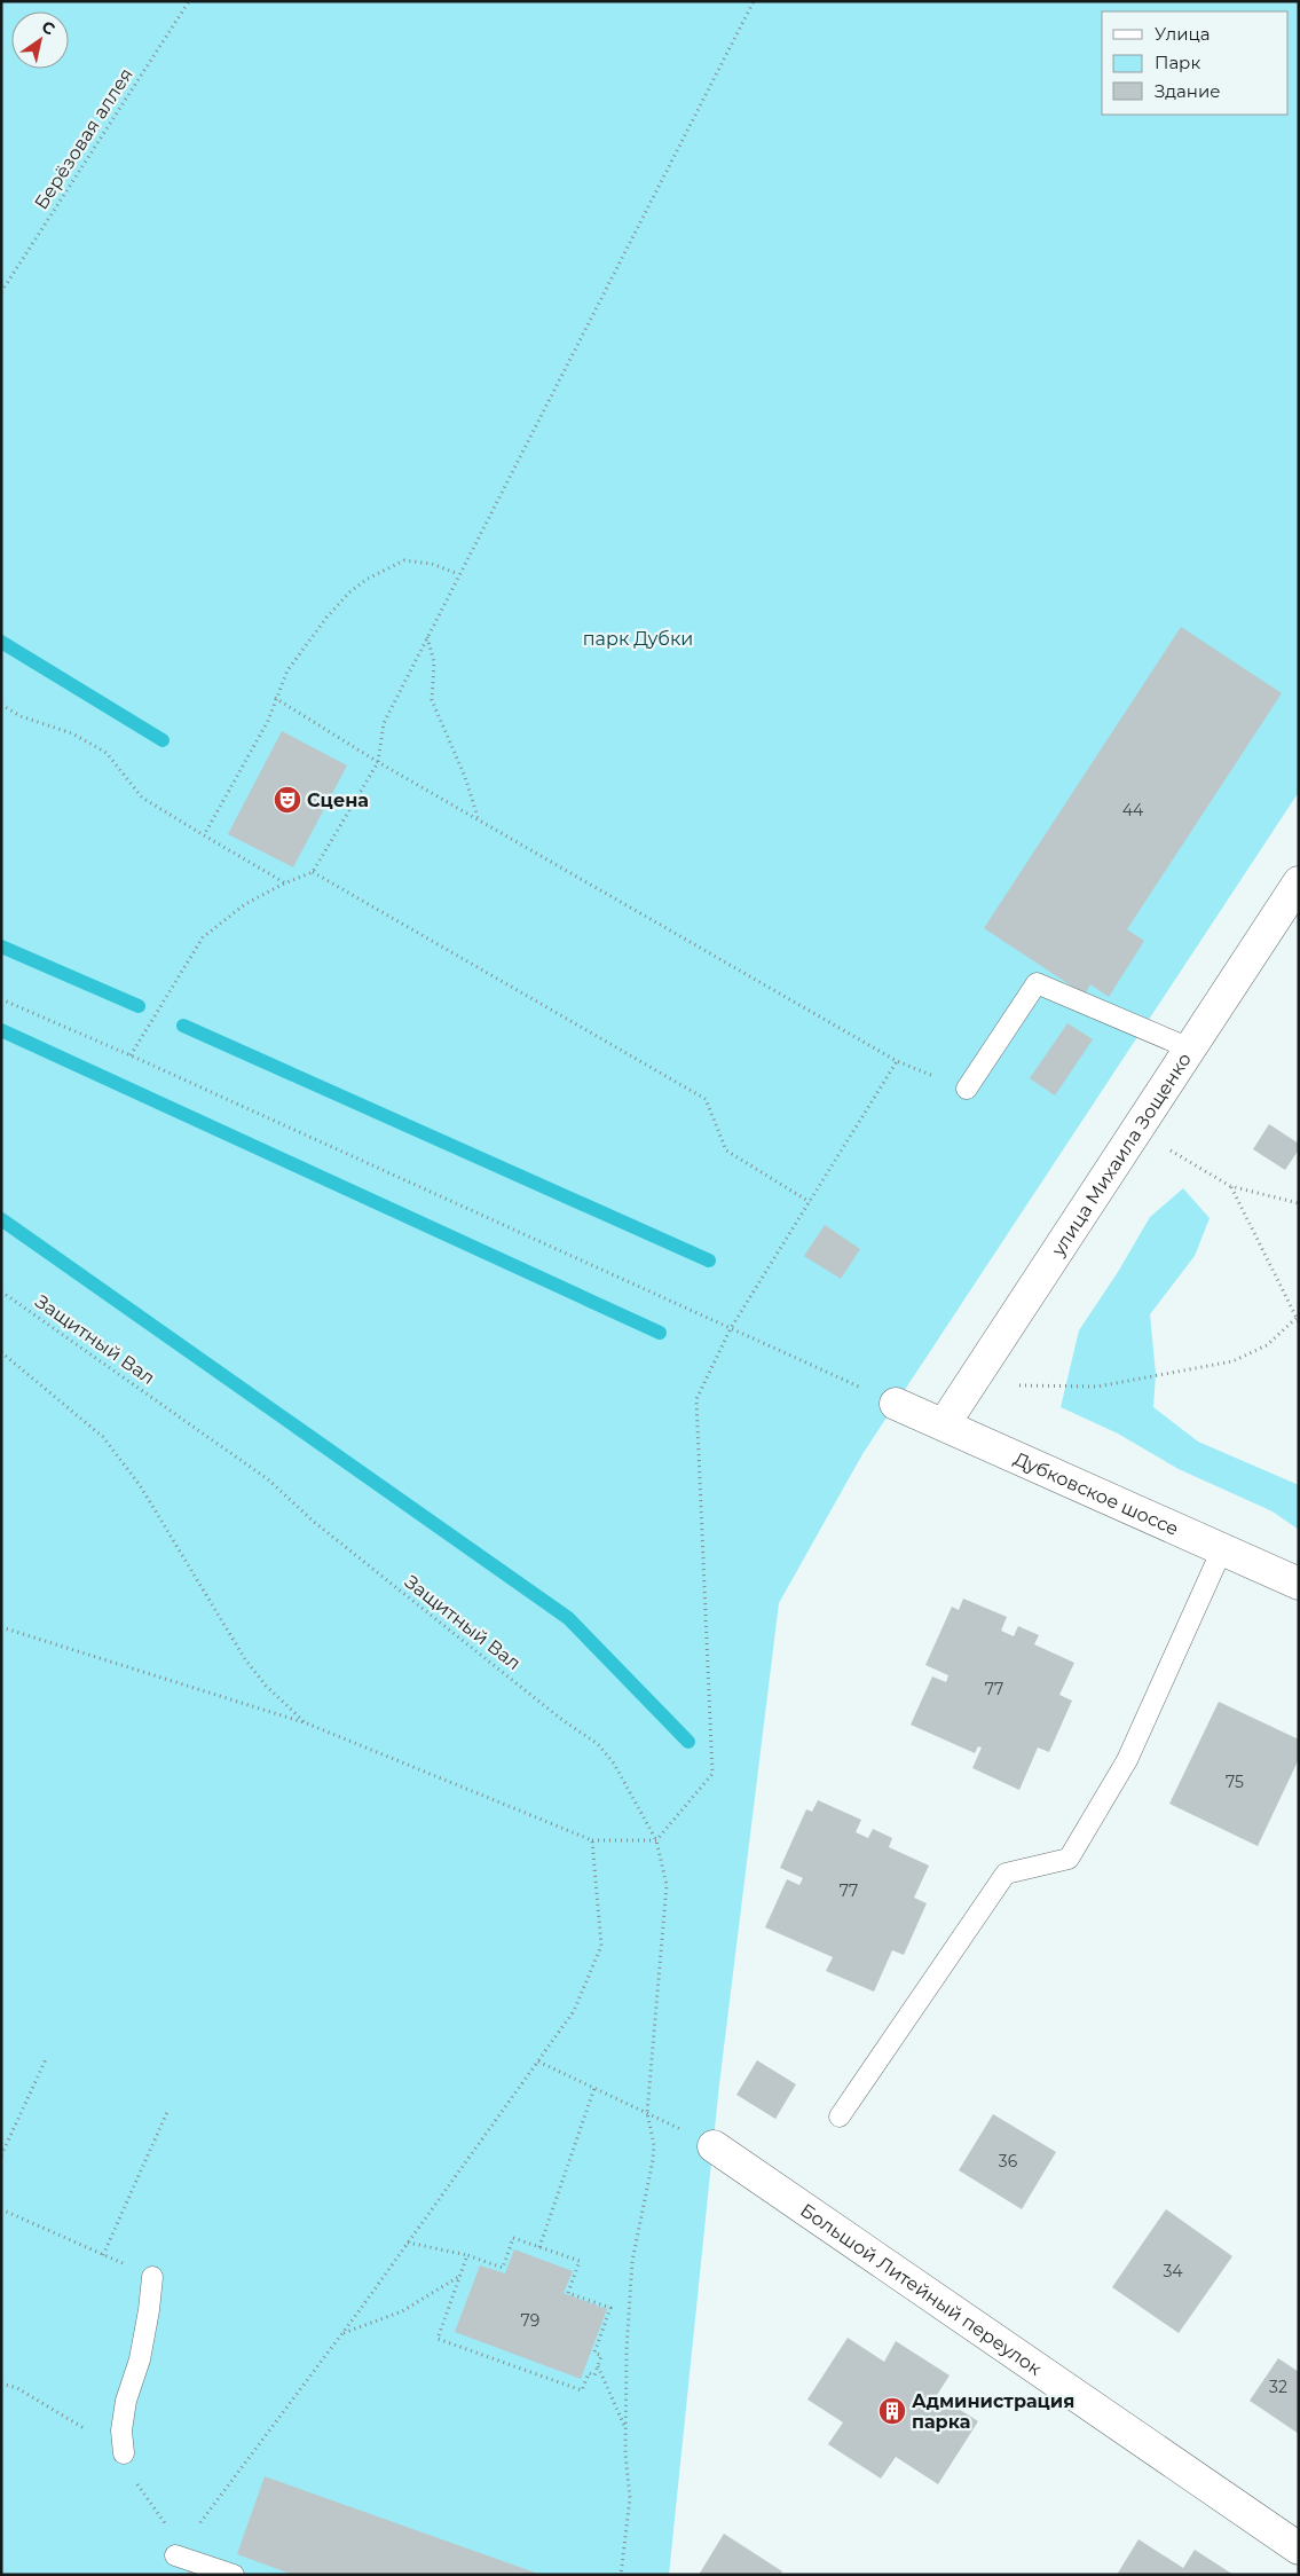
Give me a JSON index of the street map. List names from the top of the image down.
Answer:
{
  "streets": {
    "street": ["улица Михаила Зощенко", "Дубковское шоссе", "Большой Литейный переулок"],
    "path": ["Берёзовая аллея", "Защитный Вал"]
  },
  "crossings": [
    ["улица Михаила Зощенко", "Дубковское шоссе"]
  ],
  "parks": ["парк Дубки"],
  "places": {
    "theatre": ["Сцена"],
    "building": ["Администрация парка"]
  },
  "house_numbers": [
    "44",
    "77",
    "75",
    "77",
    "36",
    "34",
    "79",
    "32"
  ],
  "legend": ["Улица", "Парк", "Здание"],
  "north": "top right"
}
